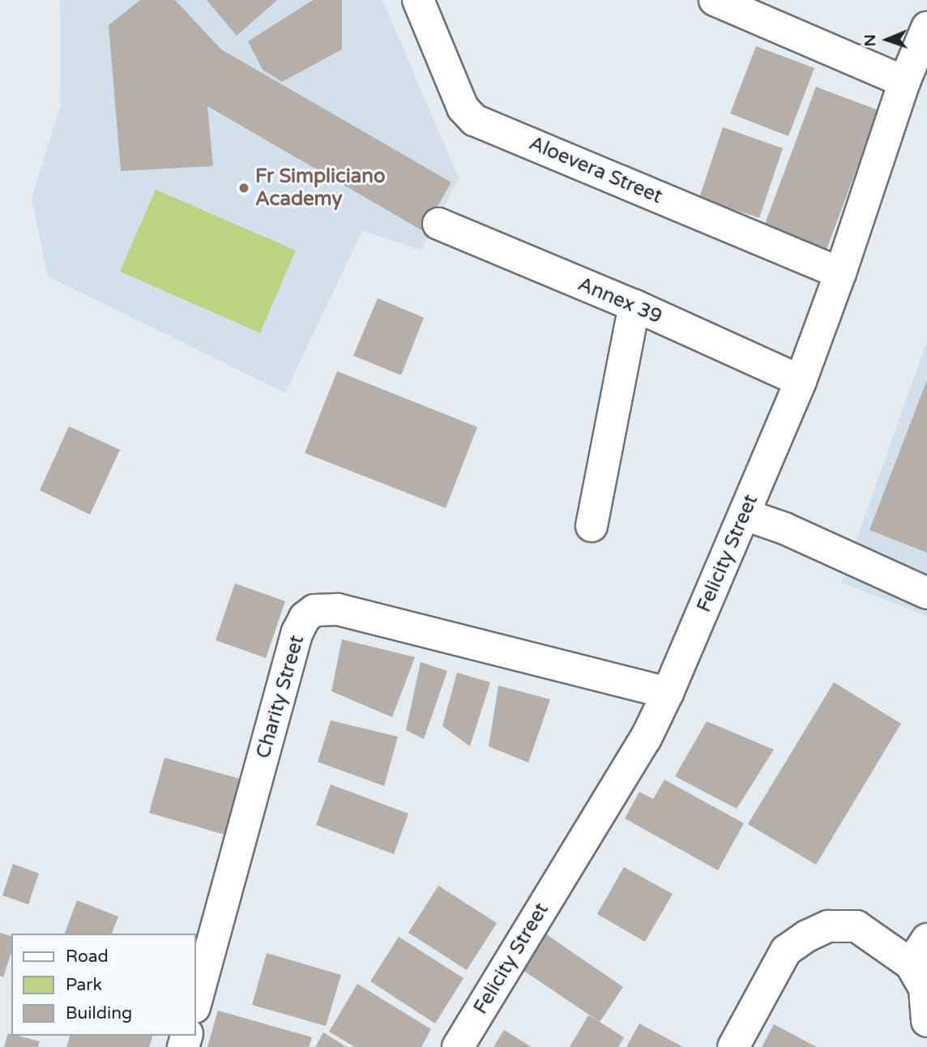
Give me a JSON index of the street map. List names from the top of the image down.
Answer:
{
  "streets": {
    "street": [
      "Aloevera Street",
      "Annex 39",
      "Felicity Street",
      "Charity Street"
    ]
  },
  "crossings": [
    ["Aloevera Street", "Felicity Street"],
    ["Annex 39", "Felicity Street"],
    ["Felicity Street", "Charity Street"]
  ],
  "places": ["Fr Simpliciano Academy"],
  "legend": ["Road", "Park", "Building"],
  "north": "left"
}
